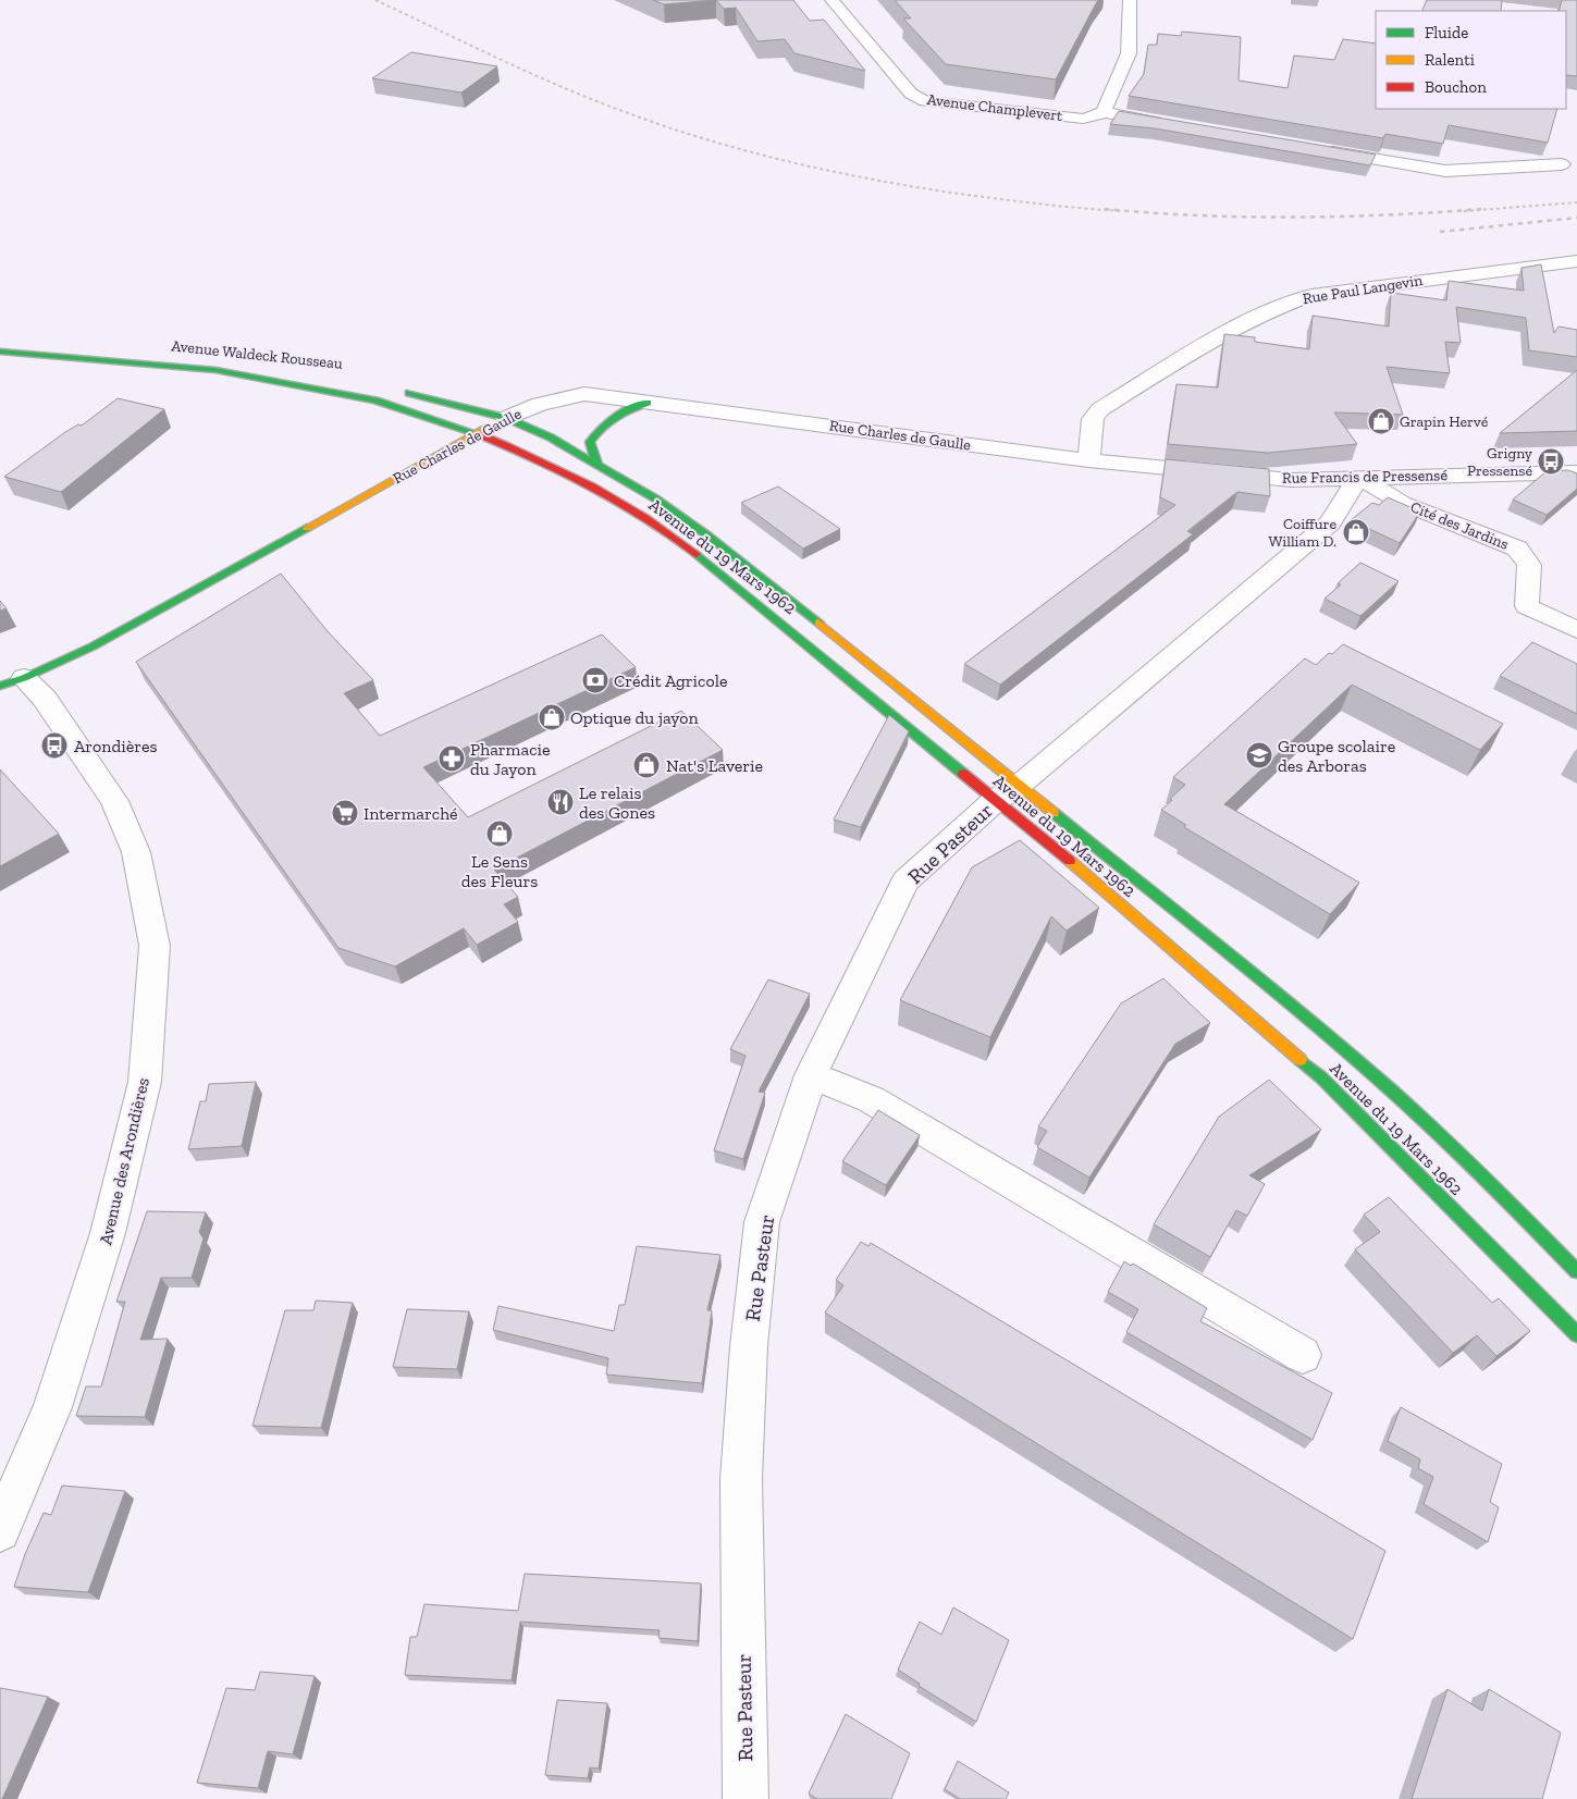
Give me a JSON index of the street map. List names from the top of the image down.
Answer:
{
  "streets": {
    "main road": ["Avenue Waldeck Rousseau", "Rue Charles de Gaulle", "Avenue du 19 Mars 1962"],
    "street": [
      "Avenue Champlevert",
      "Rue Paul Langevin",
      "Rue Francis de Pressensé",
      "Cité des Jardins",
      "Rue Pasteur",
      "Avenue des Arondières"
    ]
  },
  "crossings": [
    ["Rue Paul Langevin", "Rue Charles de Gaulle"],
    ["Rue Paul Langevin", "Rue Francis de Pressensé"],
    ["Avenue Waldeck Rousseau", "Rue Charles de Gaulle"],
    ["Avenue Waldeck Rousseau", "Avenue du 19 Mars 1962"],
    ["Rue Charles de Gaulle", "Rue Francis de Pressensé"],
    ["Rue Charles de Gaulle", "Avenue du 19 Mars 1962"],
    ["Rue Charles de Gaulle", "Avenue des Arondières"],
    ["Rue Francis de Pressensé", "Cité des Jardins"],
    ["Rue Francis de Pressensé", "Rue Pasteur"],
    ["Cité des Jardins", "Rue Pasteur"],
    ["Avenue du 19 Mars 1962", "Rue Pasteur"]
  ],
  "places": {
    "shop": [
      "Grapin Hervé",
      "Coiffure William D.",
      "Optique du jayon",
      "Nat's Laverie",
      "Le Sens des Fleurs"
    ],
    "bus stop": ["Grigny Pressensé", "Arondières"],
    "bank": ["Crédit Agricole"],
    "school or university": ["Groupe scolaire des Arboras"],
    "pharmacy": ["Pharmacie du Jayon"],
    "restaurant": ["Le relais des Gones"],
    "supermarket": ["Intermarché"]
  },
  "legend": ["Fluide", "Ralenti", "Bouchon"]
}
